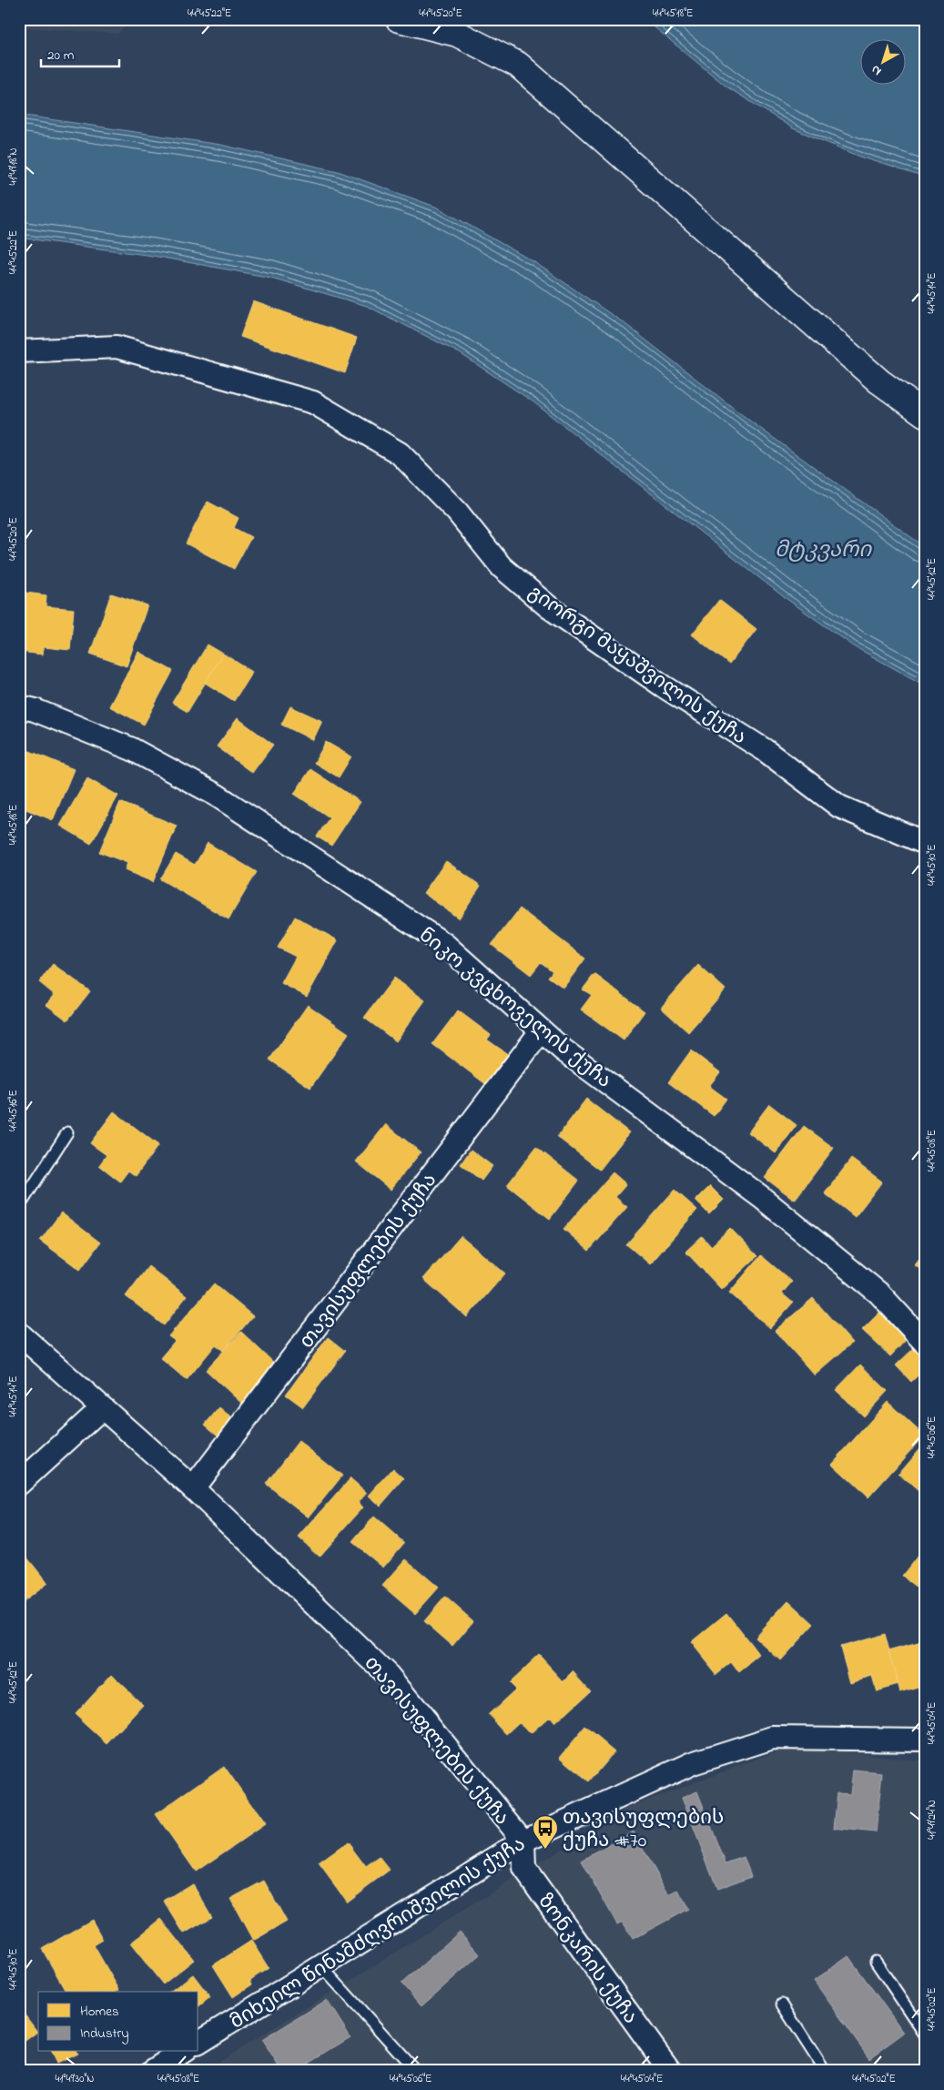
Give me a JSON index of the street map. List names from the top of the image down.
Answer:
{
  "streets": {
    "street": [
      "გიორგი მაყაშვილის ქუჩა",
      "ნიკო კვცხოველის ქუჩა",
      "თავისუფლების ქუჩა",
      "მიხეილ წინამძღვრიშვილის ქუჩა",
      "ზონკარის ქუჩა"
    ]
  },
  "crossings": [
    ["ნიკო კვცხოველის ქუჩა", "თავისუფლების ქუჩა"],
    ["თავისუფლების ქუჩა", "მიხეილ წინამძღვრიშვილის ქუჩა"],
    ["თავისუფლების ქუჩა", "ზონკარის ქუჩა"],
    ["მიხეილ წინამძღვრიშვილის ქუჩა", "ზონკარის ქუჩა"]
  ],
  "water": ["მტკვარი"],
  "places": {
    "bus stop": ["თავისუფლების ქუჩა #70"]
  },
  "legend": ["Homes", "Industry"],
  "scale_bar": "20 m",
  "north": "bottom left",
  "coordinates": [
    "44°45'22\"E",
    "44°45'20\"E",
    "44°45'18\"E",
    "41°49'18\"N",
    "44°45'14\"E",
    "44°45'12\"E",
    "44°45'10\"E",
    "44°45'16\"E",
    "44°45'08\"E",
    "44°45'06\"E",
    "44°45'04\"E",
    "41°49'24\"N",
    "44°45'02\"E",
    "41°49'30\"N"
  ]
}
